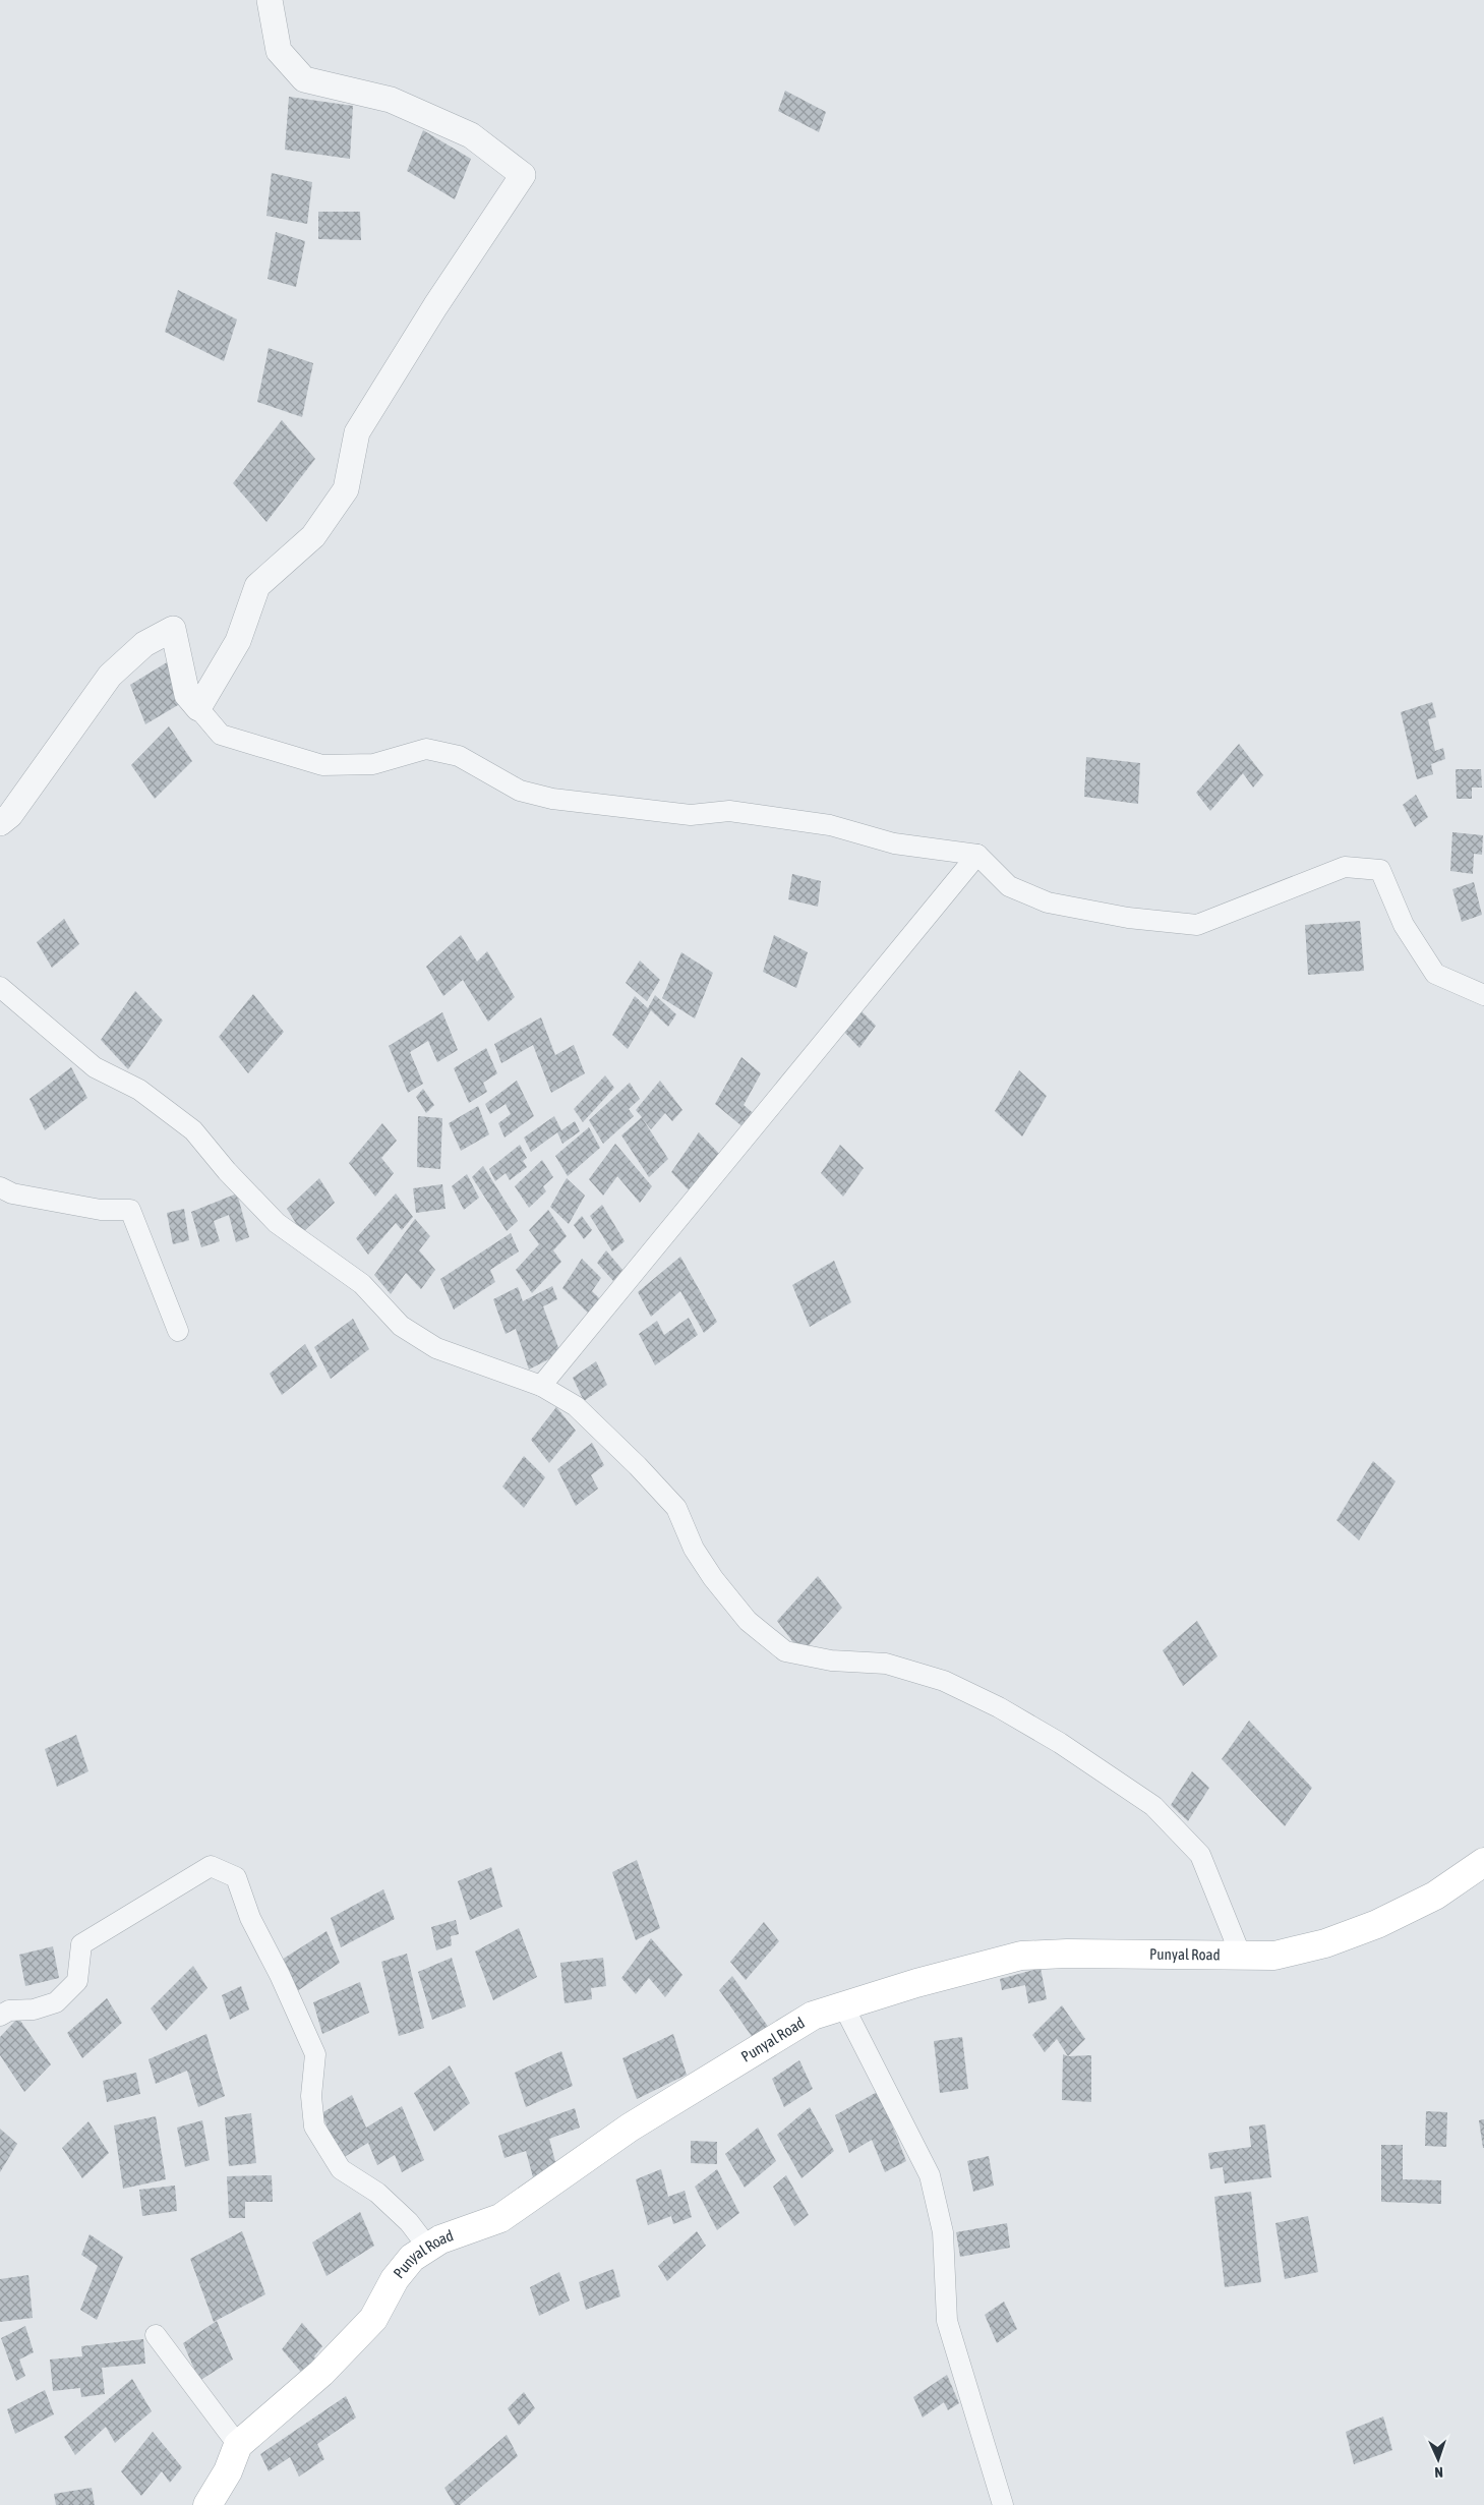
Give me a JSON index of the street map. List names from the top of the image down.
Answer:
{
  "streets": {
    "main road": ["Punyal Road"]
  },
  "north": "bottom"
}
